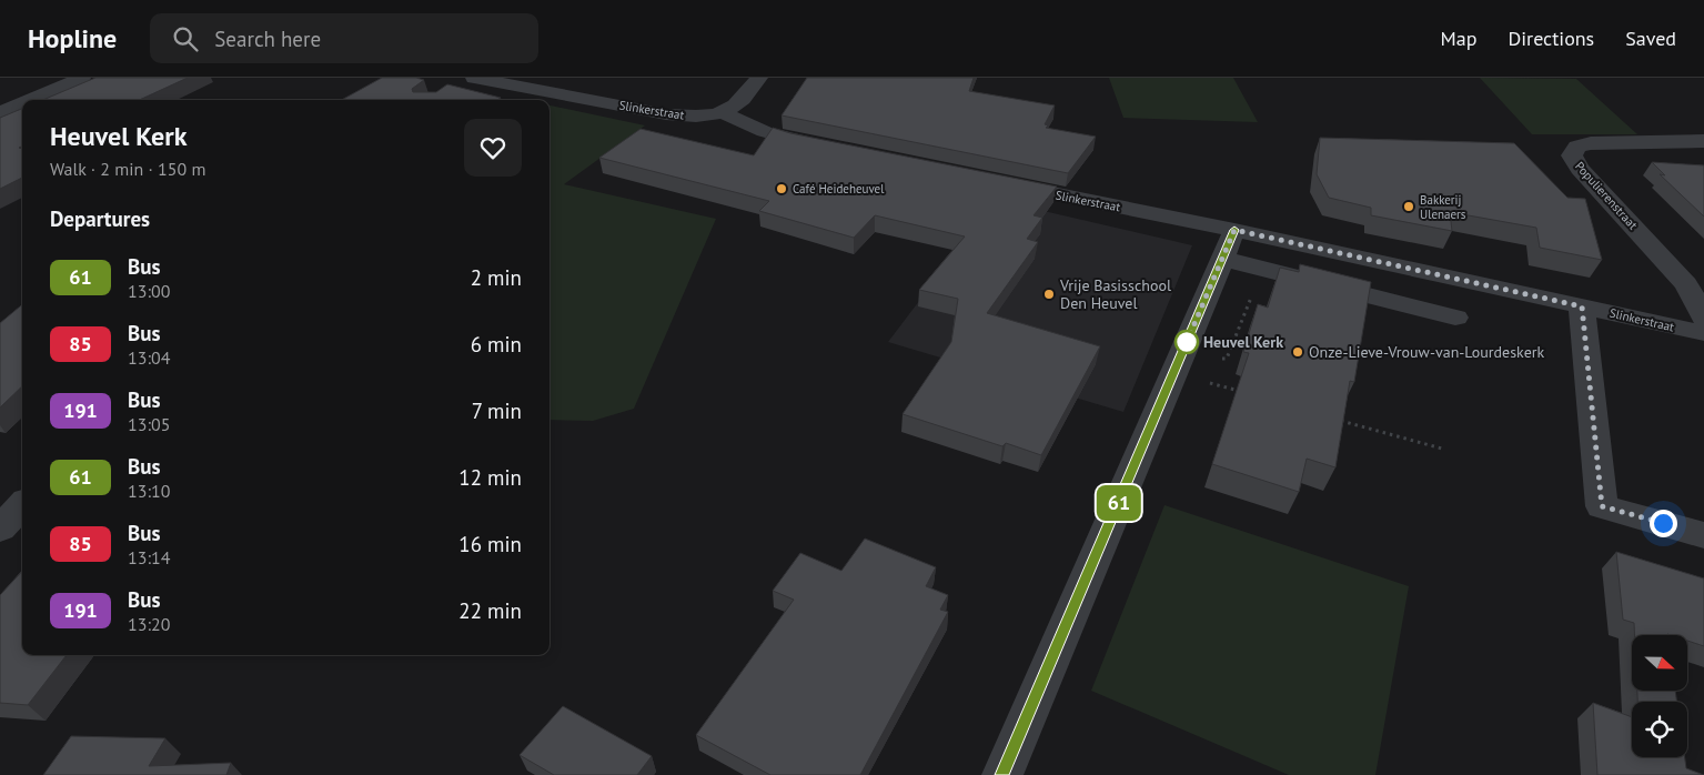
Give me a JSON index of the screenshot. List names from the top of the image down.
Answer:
{
  "streets": {
    "street": ["Slinkerstraat", "Populierenstraat"]
  },
  "places": [
    "Café Heideheuvel",
    "Bakkerij Ulenaers",
    "Vrije Basisschool Den Heuvel",
    "Heuvel Kerk",
    "Onze-Lieve-Vrouw-van-Lourdeskerk"
  ],
  "lines": ["bus line 61"],
  "north": "right",
  "page": {
    "header": "Hopline",
    "search": "Search here",
    "nav": ["Map", "Directions", "Saved"],
    "on_map": "61",
    "heading": [
      ["Heuvel Kerk", "Walk · 2 min · 150 m"],
      "Departures"
    ],
    "list": [
      {
        "mark": "61",
        "name": "Bus",
        "note": "13:00",
        "value": "2 min"
      },
      {
        "mark": "85",
        "name": "Bus",
        "note": "13:04",
        "value": "6 min"
      },
      {
        "mark": "191",
        "name": "Bus",
        "note": "13:05",
        "value": "7 min"
      },
      {
        "mark": "61",
        "name": "Bus",
        "note": "13:10",
        "value": "12 min"
      },
      {
        "mark": "85",
        "name": "Bus",
        "note": "13:14",
        "value": "16 min"
      },
      {
        "mark": "191",
        "name": "Bus",
        "note": "13:20",
        "value": "22 min"
      }
    ]
  }
}
